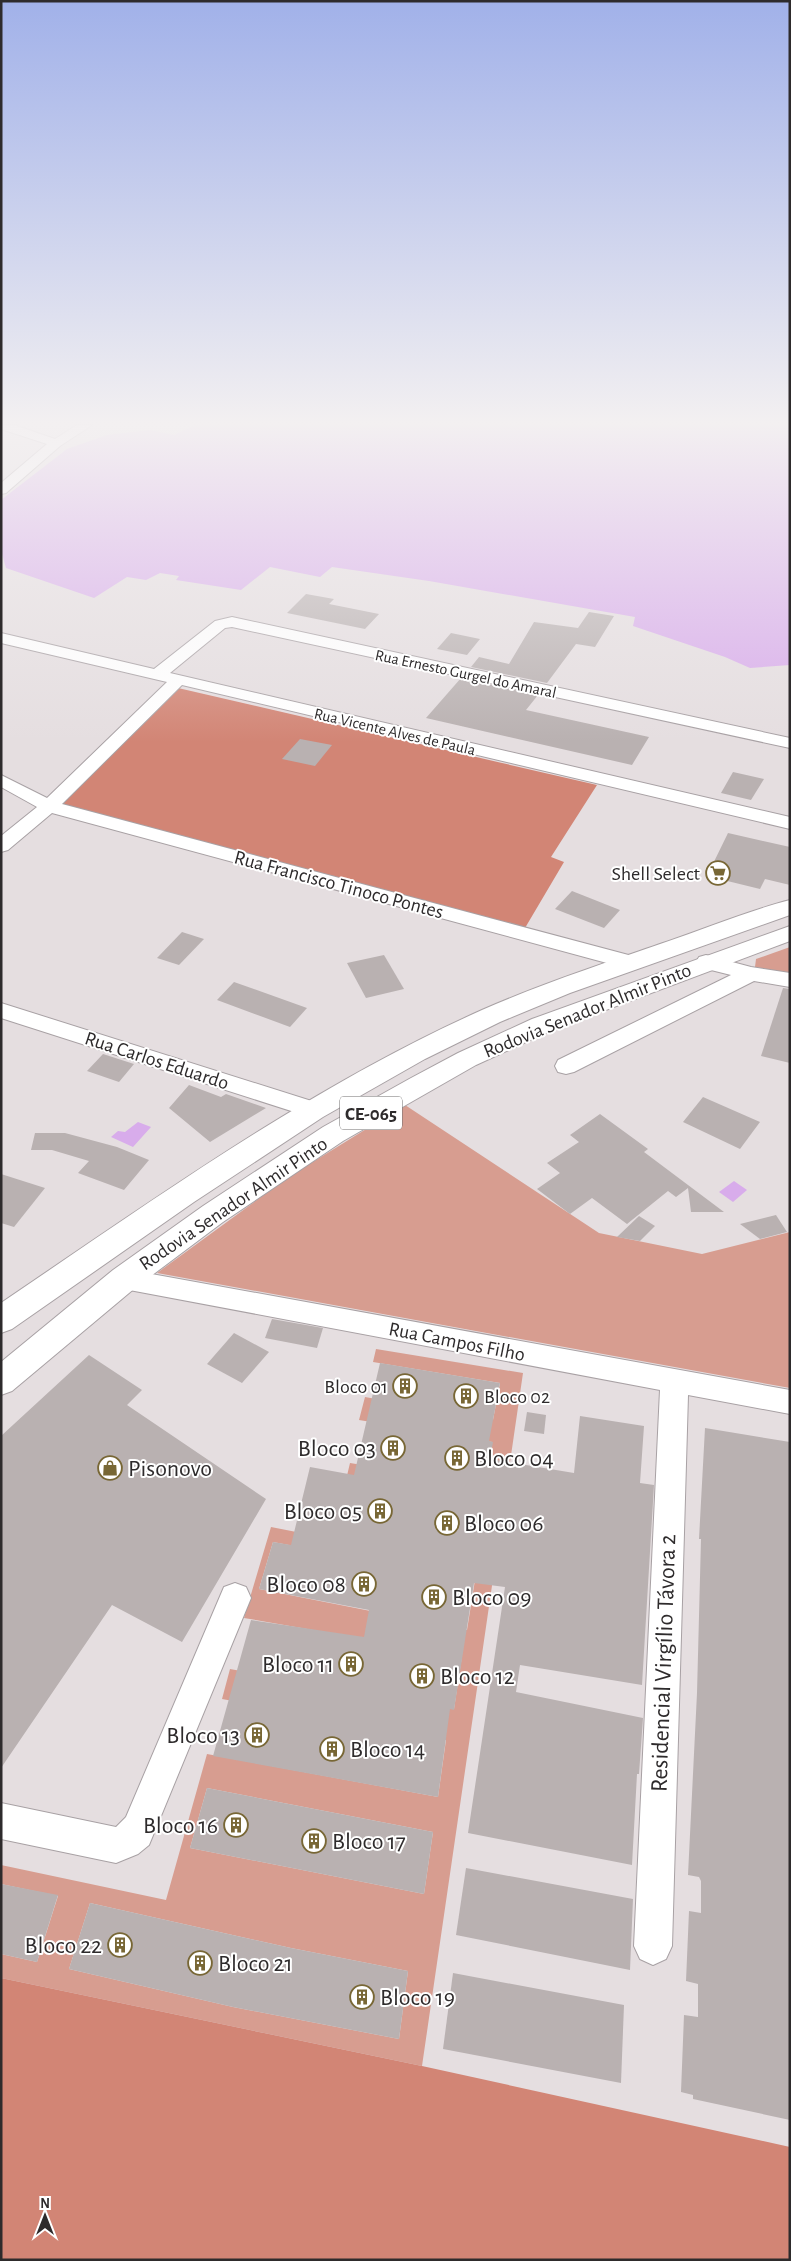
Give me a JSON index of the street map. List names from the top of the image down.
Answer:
{
  "streets": {
    "main road": ["Rodovia Senador Almir Pinto", "CE-065"],
    "street": [
      "Rua Ernesto Gurgel do Amaral",
      "Rua Vicente Alves de Paula",
      "Rua Francisco Tinoco Pontes",
      "Rua Carlos Eduardo",
      "Rua Campos Filho",
      "Residencial Virgílio Távora 2"
    ]
  },
  "crossings": [
    ["Rua Ernesto Gurgel do Amaral", "Rua Vicente Alves de Paula"],
    ["Rua Francisco Tinoco Pontes", "Rodovia Senador Almir Pinto"],
    ["Rodovia Senador Almir Pinto", "Rua Carlos Eduardo"],
    ["Rodovia Senador Almir Pinto", "Rua Campos Filho"],
    ["Rua Campos Filho", "Residencial Virgílio Távora 2"]
  ],
  "places": {
    "supermarket": ["Shell Select"],
    "building": [
      "Bloco 01",
      "Bloco 02",
      "Bloco 03",
      "Bloco 04",
      "Bloco 05",
      "Bloco 06",
      "Bloco 08",
      "Bloco 09",
      "Bloco 11",
      "Bloco 12",
      "Bloco 13",
      "Bloco 14",
      "Bloco 16",
      "Bloco 17",
      "Bloco 22",
      "Bloco 21",
      "Bloco 19"
    ],
    "shop": ["Pisonovo"]
  },
  "north": "top"
}
